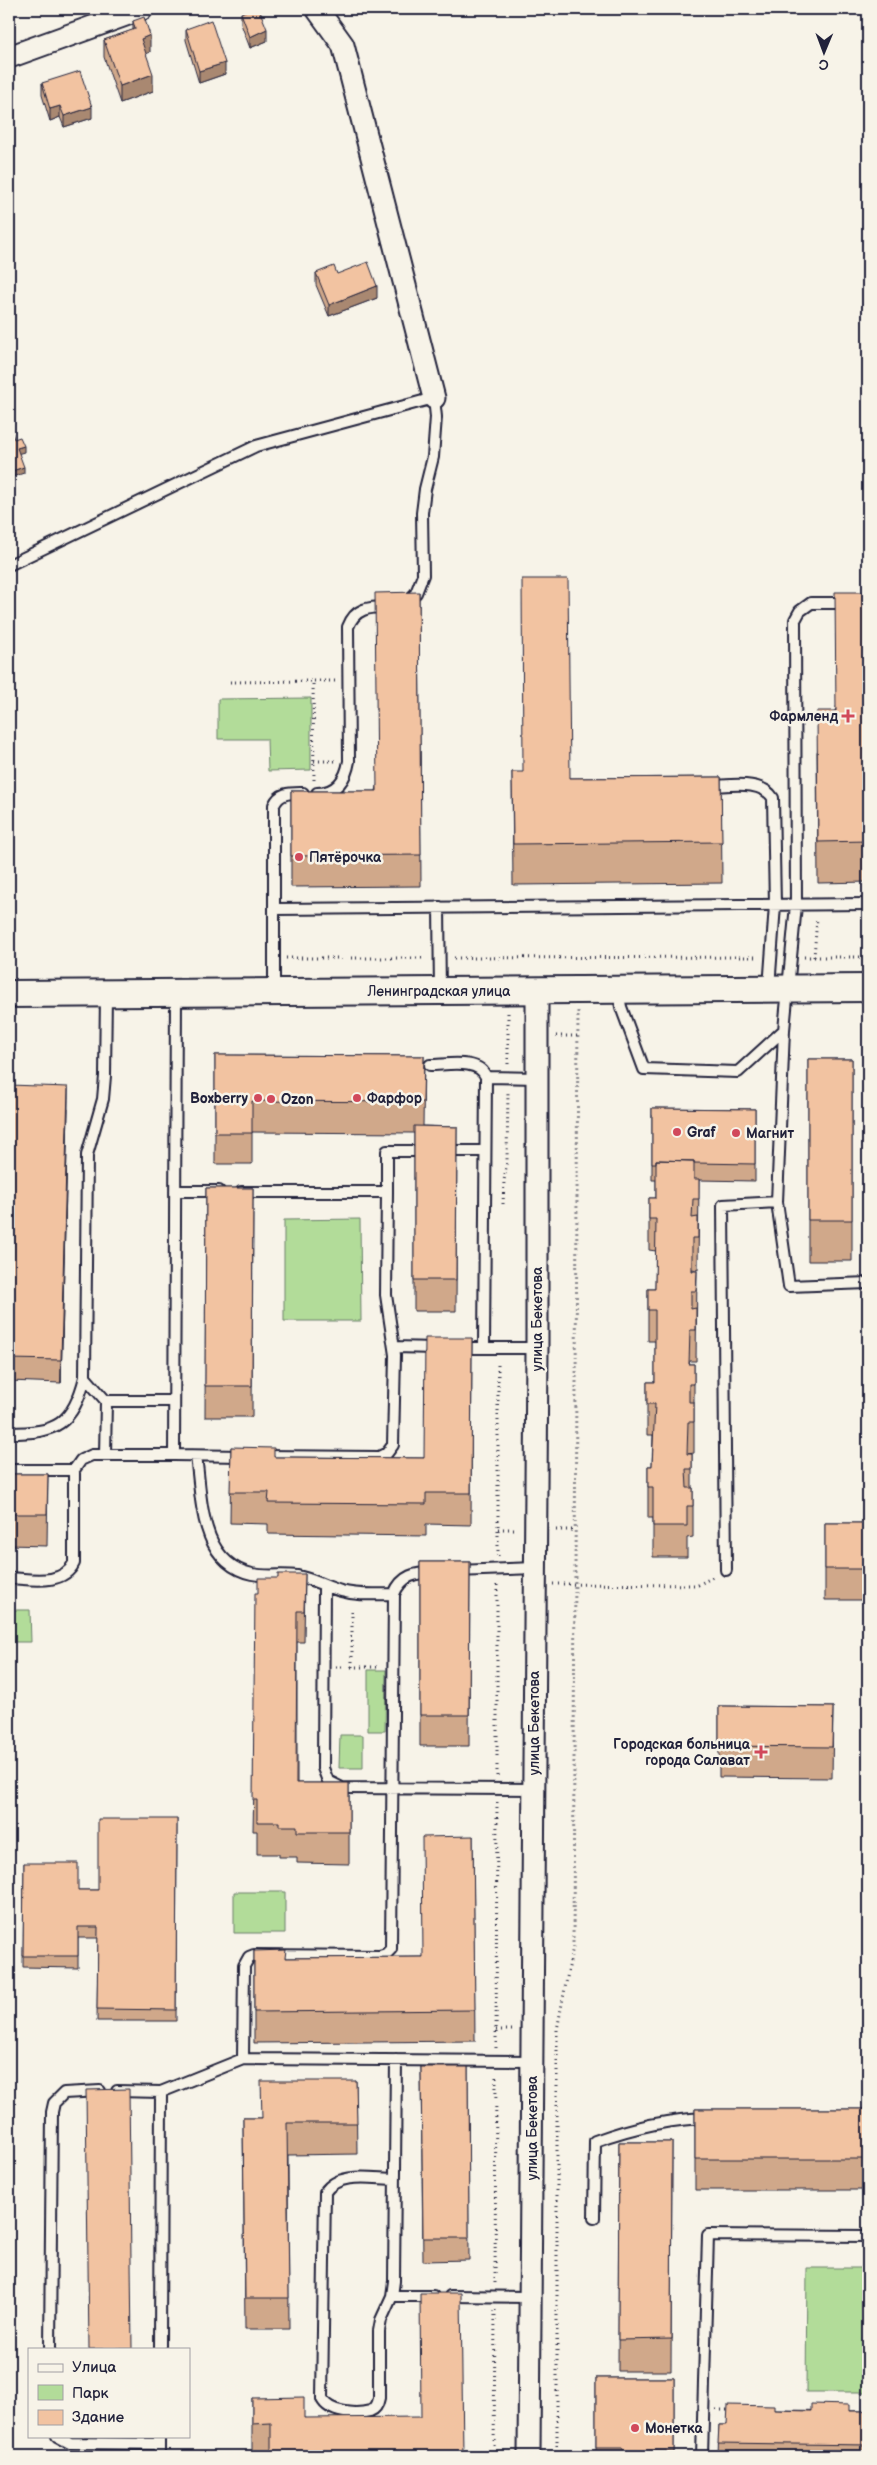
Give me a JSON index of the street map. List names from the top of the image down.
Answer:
{
  "streets": {
    "street": ["Ленинградская улица", "улица Бекетова"]
  },
  "crossings": [
    ["Ленинградская улица", "улица Бекетова"]
  ],
  "places": {
    "health": ["Фармленд", "Городская больница города Салават"],
    "other": [
      "Пятёрочка",
      "Boxberry",
      "Фарфор",
      "Ozon",
      "Graf",
      "Магнит",
      "Монетка"
    ]
  },
  "legend": ["Улица", "Парк", "Здание"],
  "north": "bottom"
}
